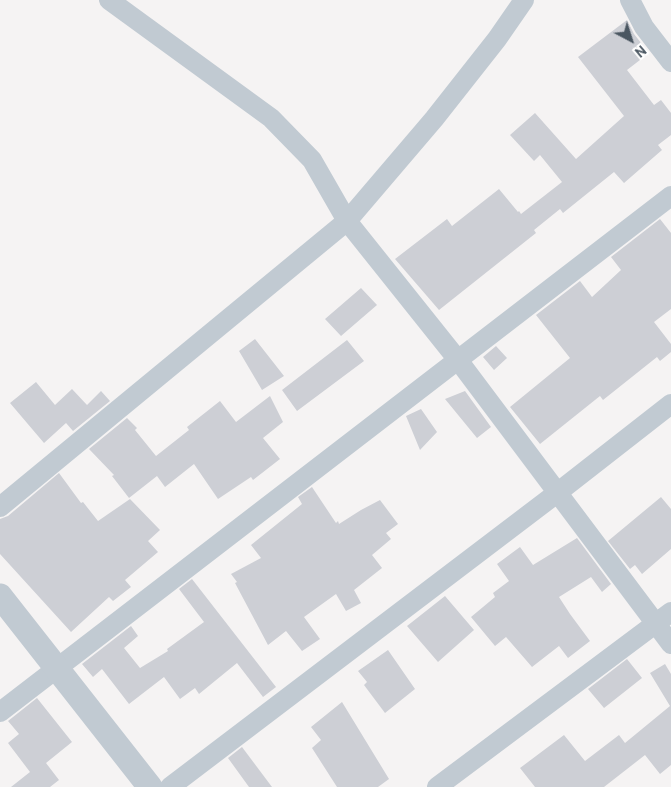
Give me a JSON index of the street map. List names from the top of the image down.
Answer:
{
  "north": "bottom right"
}
